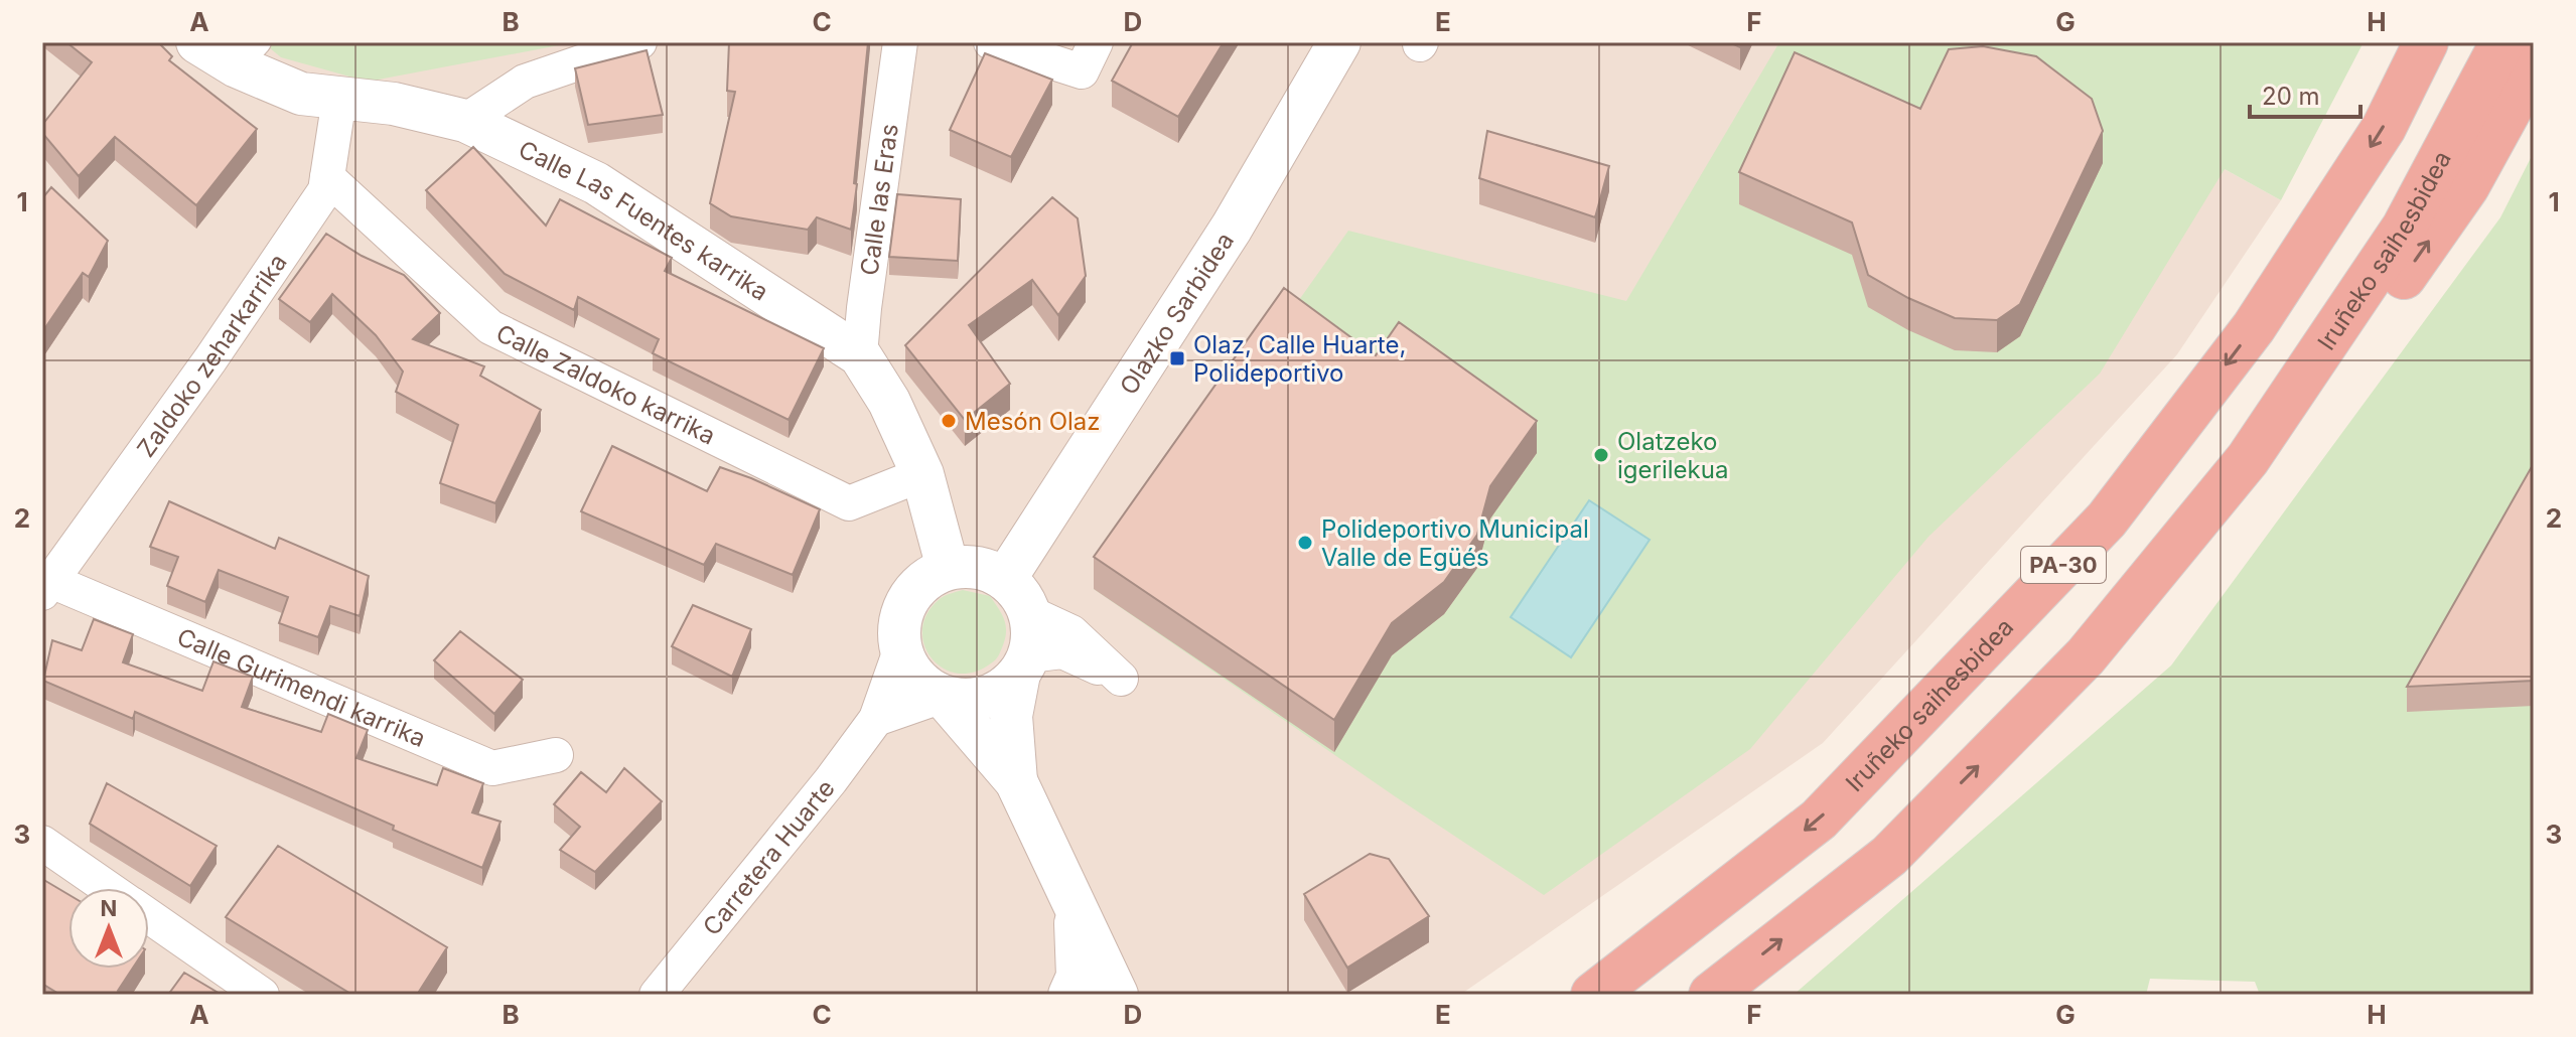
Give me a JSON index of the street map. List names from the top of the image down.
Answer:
{
  "streets": {
    "highway": ["Iruñeko saihesbidea", "PA-30"],
    "street": [
      "Calle las Eras",
      "Calle Las Fuentes karrika",
      "Olazko Sarbidea",
      "Zaldoko zeharkarrika",
      "Calle Zaldoko karrika",
      "Calle Gurimendi karrika",
      "Carretera Huarte"
    ]
  },
  "crossings": [
    ["Calle las Eras", "Calle Las Fuentes karrika"],
    ["Calle Las Fuentes karrika", "Olazko Sarbidea"],
    ["Calle Las Fuentes karrika", "Zaldoko zeharkarrika"],
    ["Calle Las Fuentes karrika", "Calle Zaldoko karrika"],
    ["Calle Las Fuentes karrika", "Carretera Huarte"],
    ["Olazko Sarbidea", "Carretera Huarte"],
    ["Zaldoko zeharkarrika", "Calle Zaldoko karrika"],
    ["Zaldoko zeharkarrika", "Calle Gurimendi karrika"]
  ],
  "places": {
    "transit": ["Olaz, Calle Huarte, Polideportivo"],
    "other": ["Mesón Olaz", "Olatzeko igerilekua", "Polideportivo Municipal Valle de Egüés"]
  },
  "scale_bar": "20 m",
  "north": "top",
  "grid": {
    "columns": [
      "A",
      "B",
      "C",
      "D",
      "E",
      "F",
      "G",
      "H"
    ],
    "rows": ["1", "2", "3"]
  }
}
